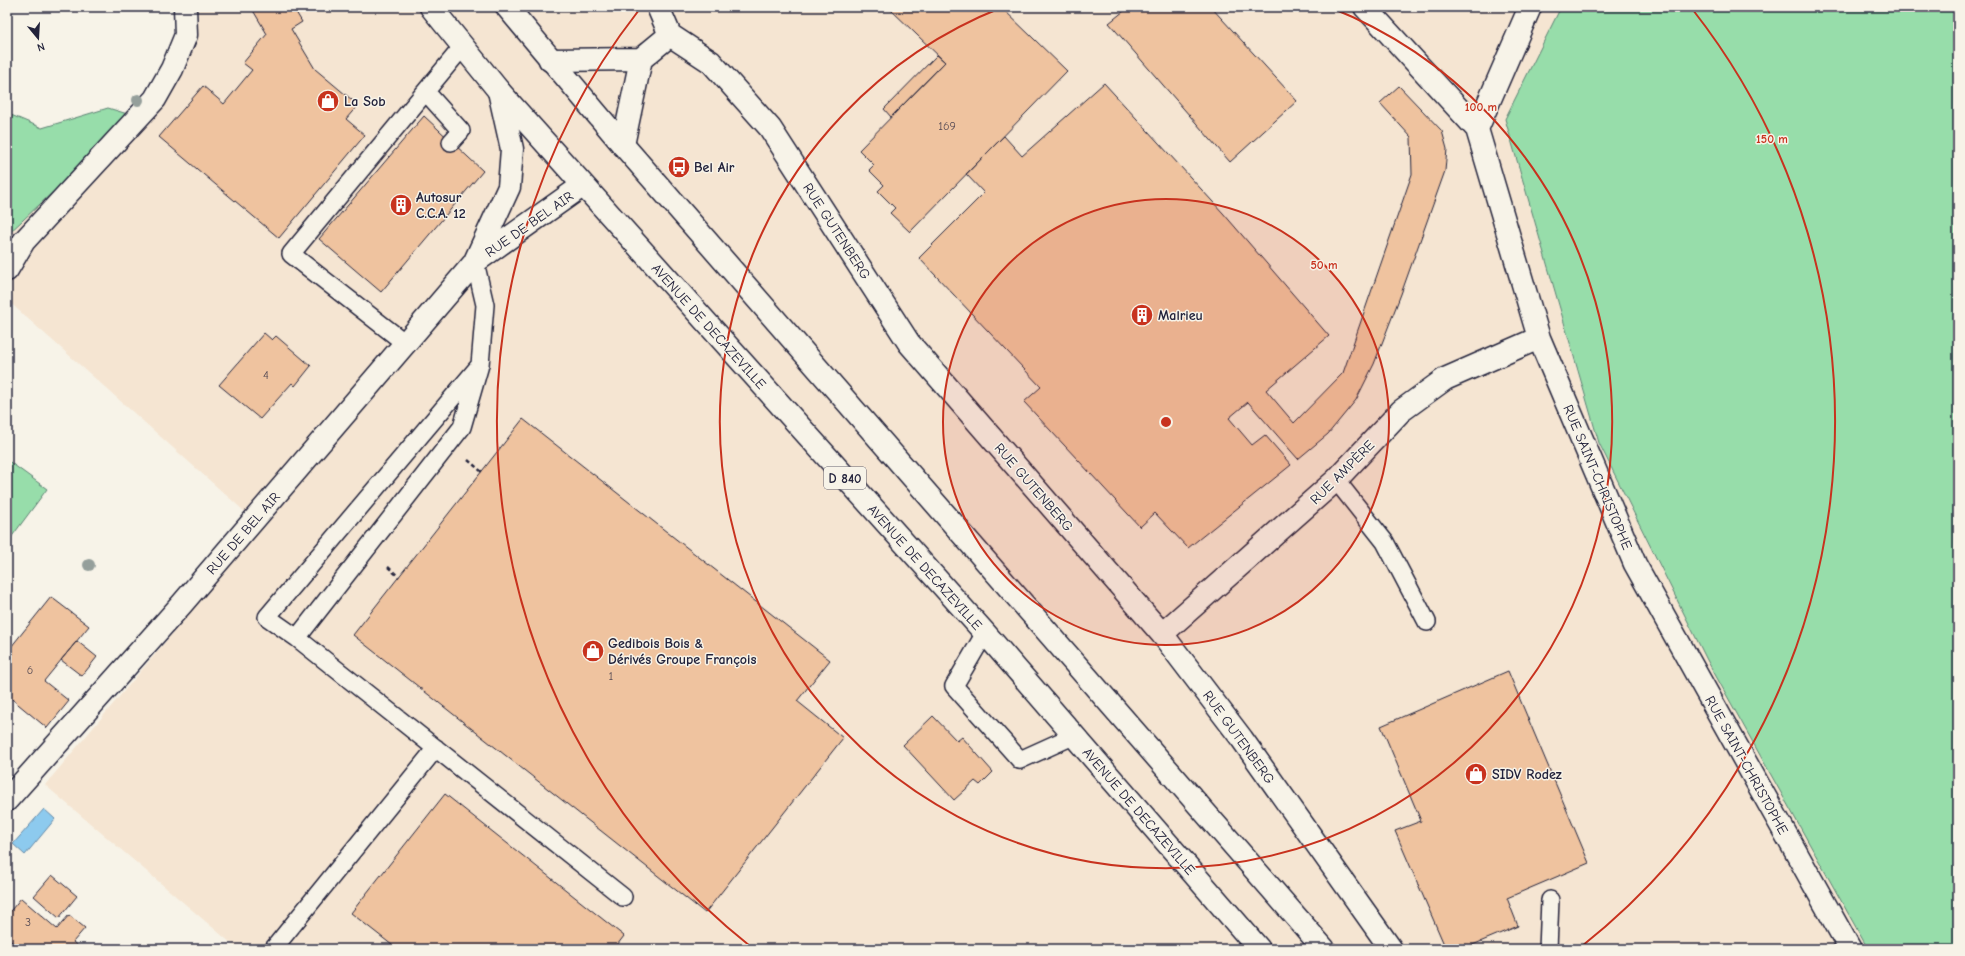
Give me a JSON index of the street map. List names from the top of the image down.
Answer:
{
  "streets": {
    "street": [
      "RUE DE BEL AIR",
      "RUE GUTENBERG",
      "AVENUE DE DECAZEVILLE",
      "RUE AMPÈRE",
      "RUE SAINT-CHRISTOPHE",
      "D 840"
    ]
  },
  "crossings": [
    ["RUE DE BEL AIR", "AVENUE DE DECAZEVILLE"],
    ["RUE GUTENBERG", "RUE AMPÈRE"],
    ["RUE AMPÈRE", "RUE SAINT-CHRISTOPHE"]
  ],
  "places": {
    "shop": ["La Sob", "Gedibois Bois & Dérivés Groupe François", "SIDV Rodez"],
    "bus stop": ["Bel Air"],
    "building": ["Autosur C.C.A. 12", "Malrieu"]
  },
  "house_numbers": [
    "169",
    "4",
    "6",
    "1",
    "3"
  ],
  "north": "bottom",
  "rings": ["100 m", "150 m", "50 m"]
}
